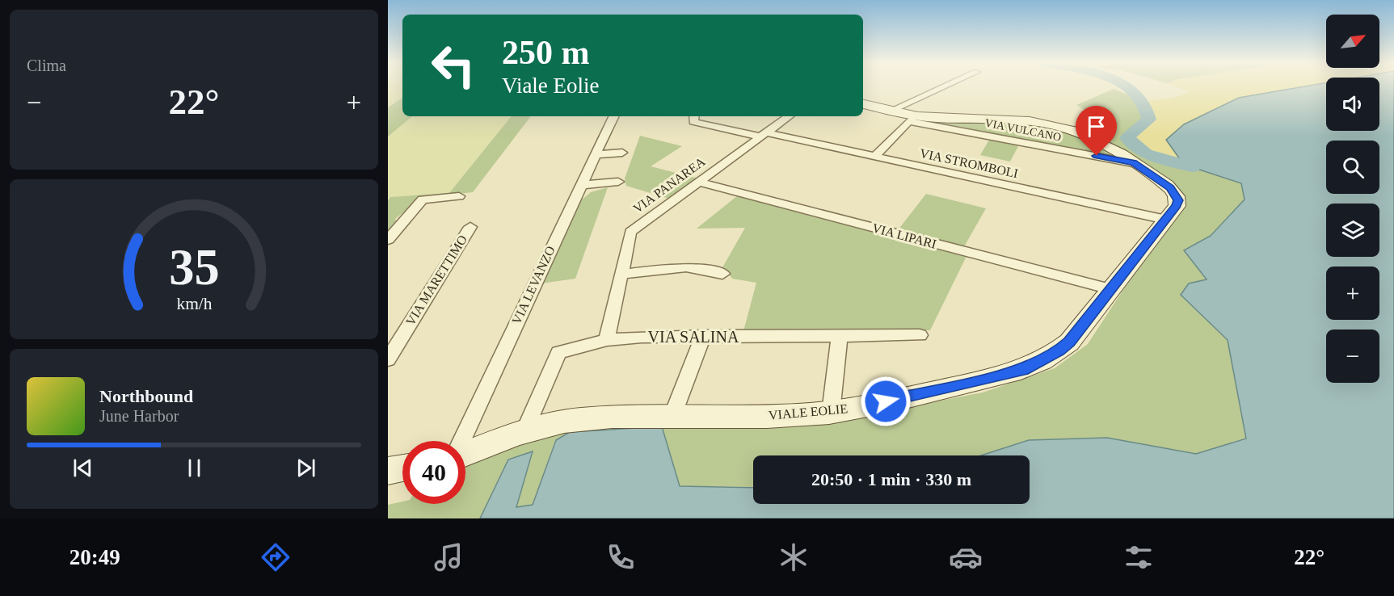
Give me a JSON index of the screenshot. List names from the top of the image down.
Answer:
{
  "streets": {
    "street": [
      "VIA STROMBOLI",
      "VIA PANAREA",
      "VIA LIPARI",
      "VIA MARETTIMO",
      "VIA LEVANZO",
      "VIA SALINA",
      "VIALE EOLIE"
    ]
  },
  "crossings": [
    ["VIA STROMBOLI", "VIA PANAREA"],
    ["VIA STROMBOLI", "VIALE EOLIE"],
    ["VIA PANAREA", "VIA LIPARI"],
    ["VIA PANAREA", "VIA SALINA"],
    ["VIA LIPARI", "VIALE EOLIE"],
    ["VIA SALINA", "VIALE EOLIE"]
  ],
  "north": "top right",
  "page": {
    "tile": "Clima",
    "map_buttons": ["+", "−"],
    "turn": ["250 m", "Viale Eolie"],
    "heat": ["−", "22°", "+"],
    "song": ["Northbound", "June Harbor"],
    "limit": "40",
    "trip": "20:50 · 1 min · 330 m",
    "tabs": ["20:49", "22°"],
    "gauge": ["35", "km/h"]
  }
}
